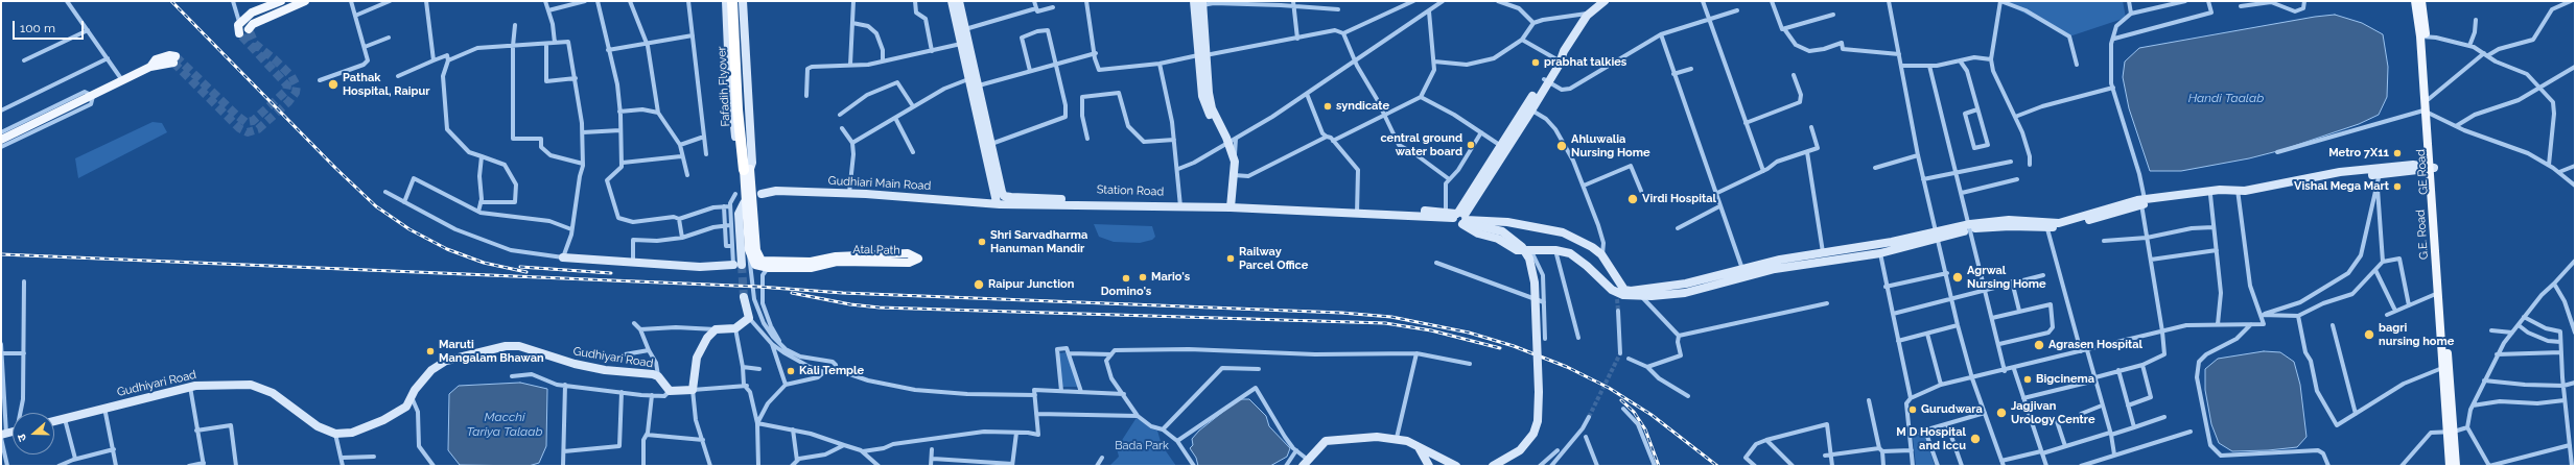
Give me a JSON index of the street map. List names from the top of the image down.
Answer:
{
  "streets": {
    "highway": ["Fafadih Flyover"],
    "main road": ["GE Road", "G.E. Road", "Atal Path"],
    "street": ["Gudhiari Main Road", "Station Road", "Gudhiyari Road"]
  },
  "crossings": [
    ["Fafadih Flyover", "Atal Path"],
    ["GE Road", "G.E. Road"],
    ["Gudhiari Main Road", "Station Road"]
  ],
  "water": ["Handi Taalab", "Macchi Tariya Talaab"],
  "parks": ["Bada Park"],
  "places": [
    "prabhat talkies",
    "Pathak Hospital, Raipur",
    "syndicate",
    "central ground water board",
    "Ahluwalia Nursing Home",
    "Metro 7X11",
    "Vishal Mega Mart",
    "Virdi Hospital",
    "Shri Sarvadharma Hanuman Mandir",
    "Railway Parcel Office",
    "Mario's",
    "Agrwal Nursing Home",
    "Domino's",
    "Raipur Junction",
    "bagri nursing home",
    "Agrasen Hospital",
    "Maruti Mangalam Bhawan",
    "Kali Temple",
    "Bigcinema",
    "Gurudwara",
    "Jagjivan Urology Centre",
    "M D Hospital and Iccu"
  ],
  "scale_bar": "100 m",
  "north": "left"
}
